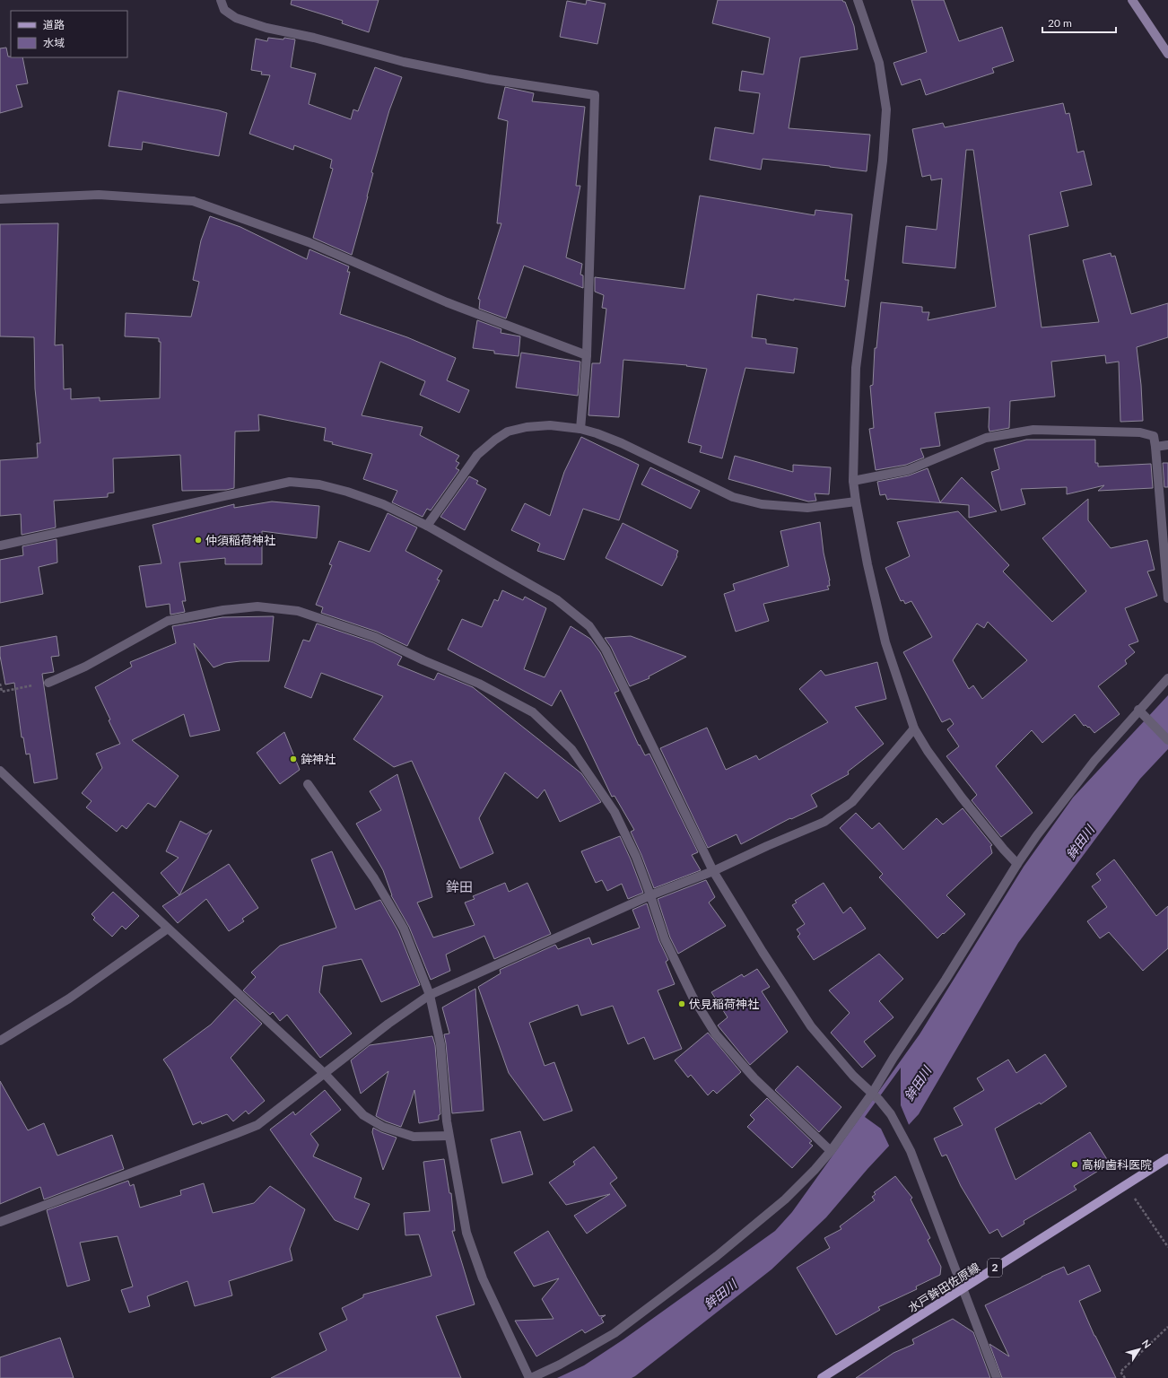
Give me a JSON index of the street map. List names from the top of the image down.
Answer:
{
  "streets": {
    "main road": ["2", "水戸鉾田佐原線"]
  },
  "districts": ["鉾田"],
  "water": ["鉾田川"],
  "places": [
    "仲須稲荷神社",
    "鉾神社",
    "伏見稲荷神社",
    "高柳歯科医院"
  ],
  "legend": ["道路", "水域"],
  "scale_bar": "20 m",
  "north": "top right"
}
